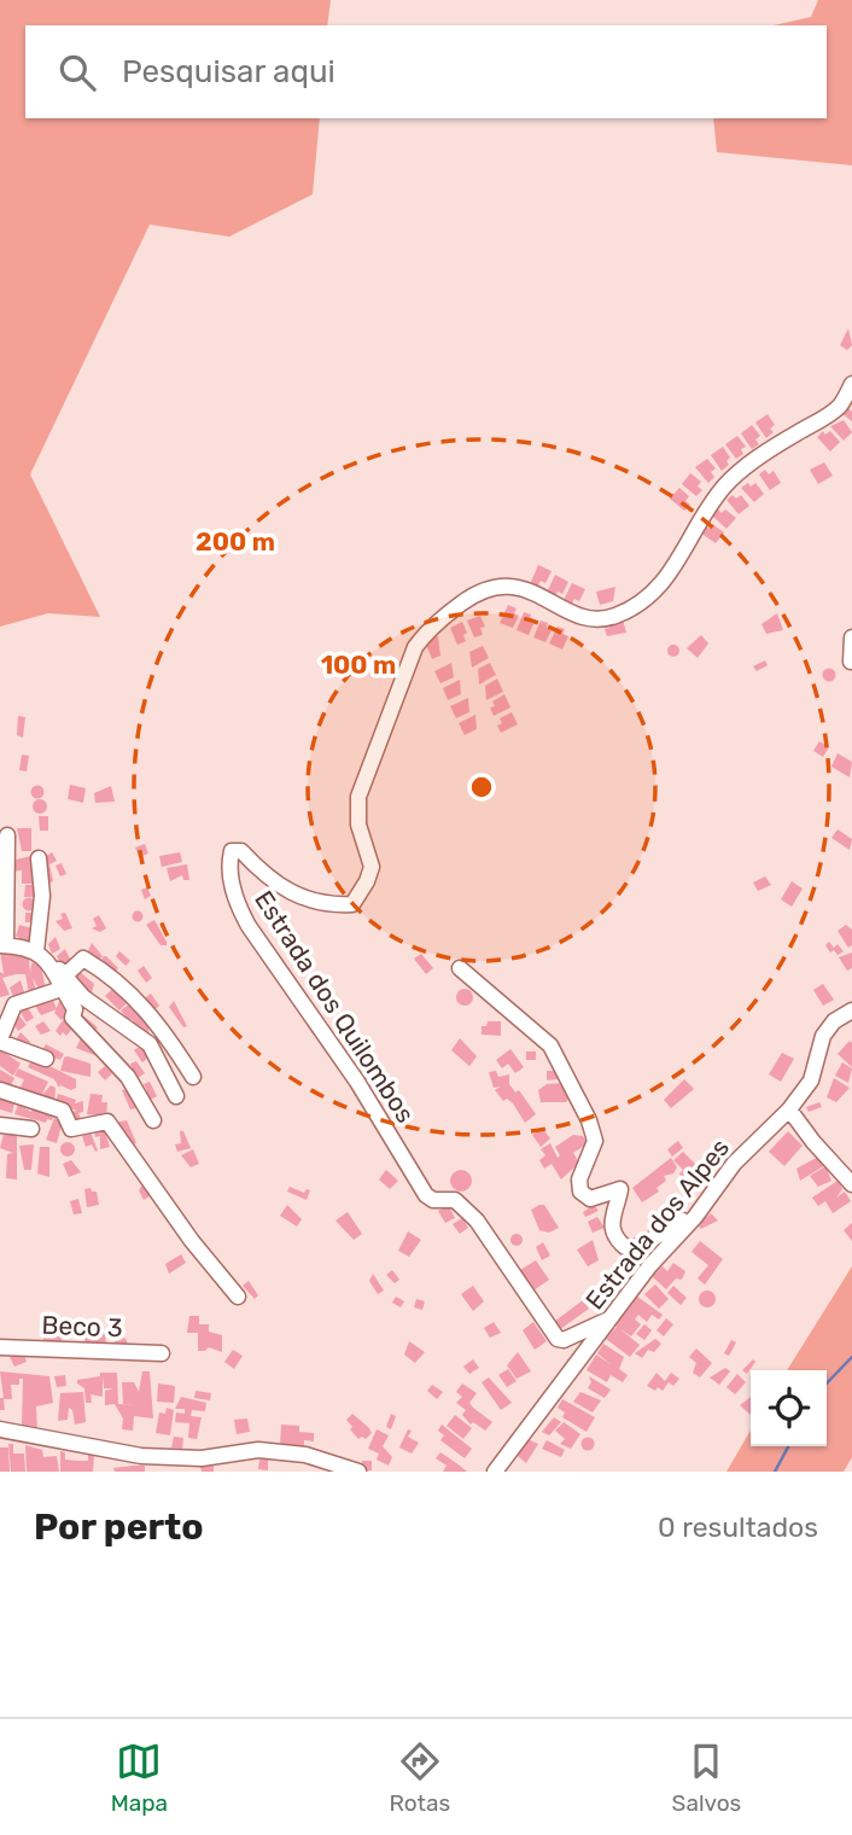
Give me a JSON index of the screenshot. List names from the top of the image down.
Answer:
{
  "streets": {
    "street": ["Estrada dos Quilombos", "Estrada dos Alpes", "Beco 3"]
  },
  "crossings": [
    ["Estrada dos Quilombos", "Estrada dos Alpes"]
  ],
  "page": {
    "search": "Pesquisar aqui",
    "heading": ["Por perto", "0 resultados"],
    "nav": ["Mapa", "Rotas", "Salvos"]
  },
  "rings": ["200 m", "100 m"]
}
